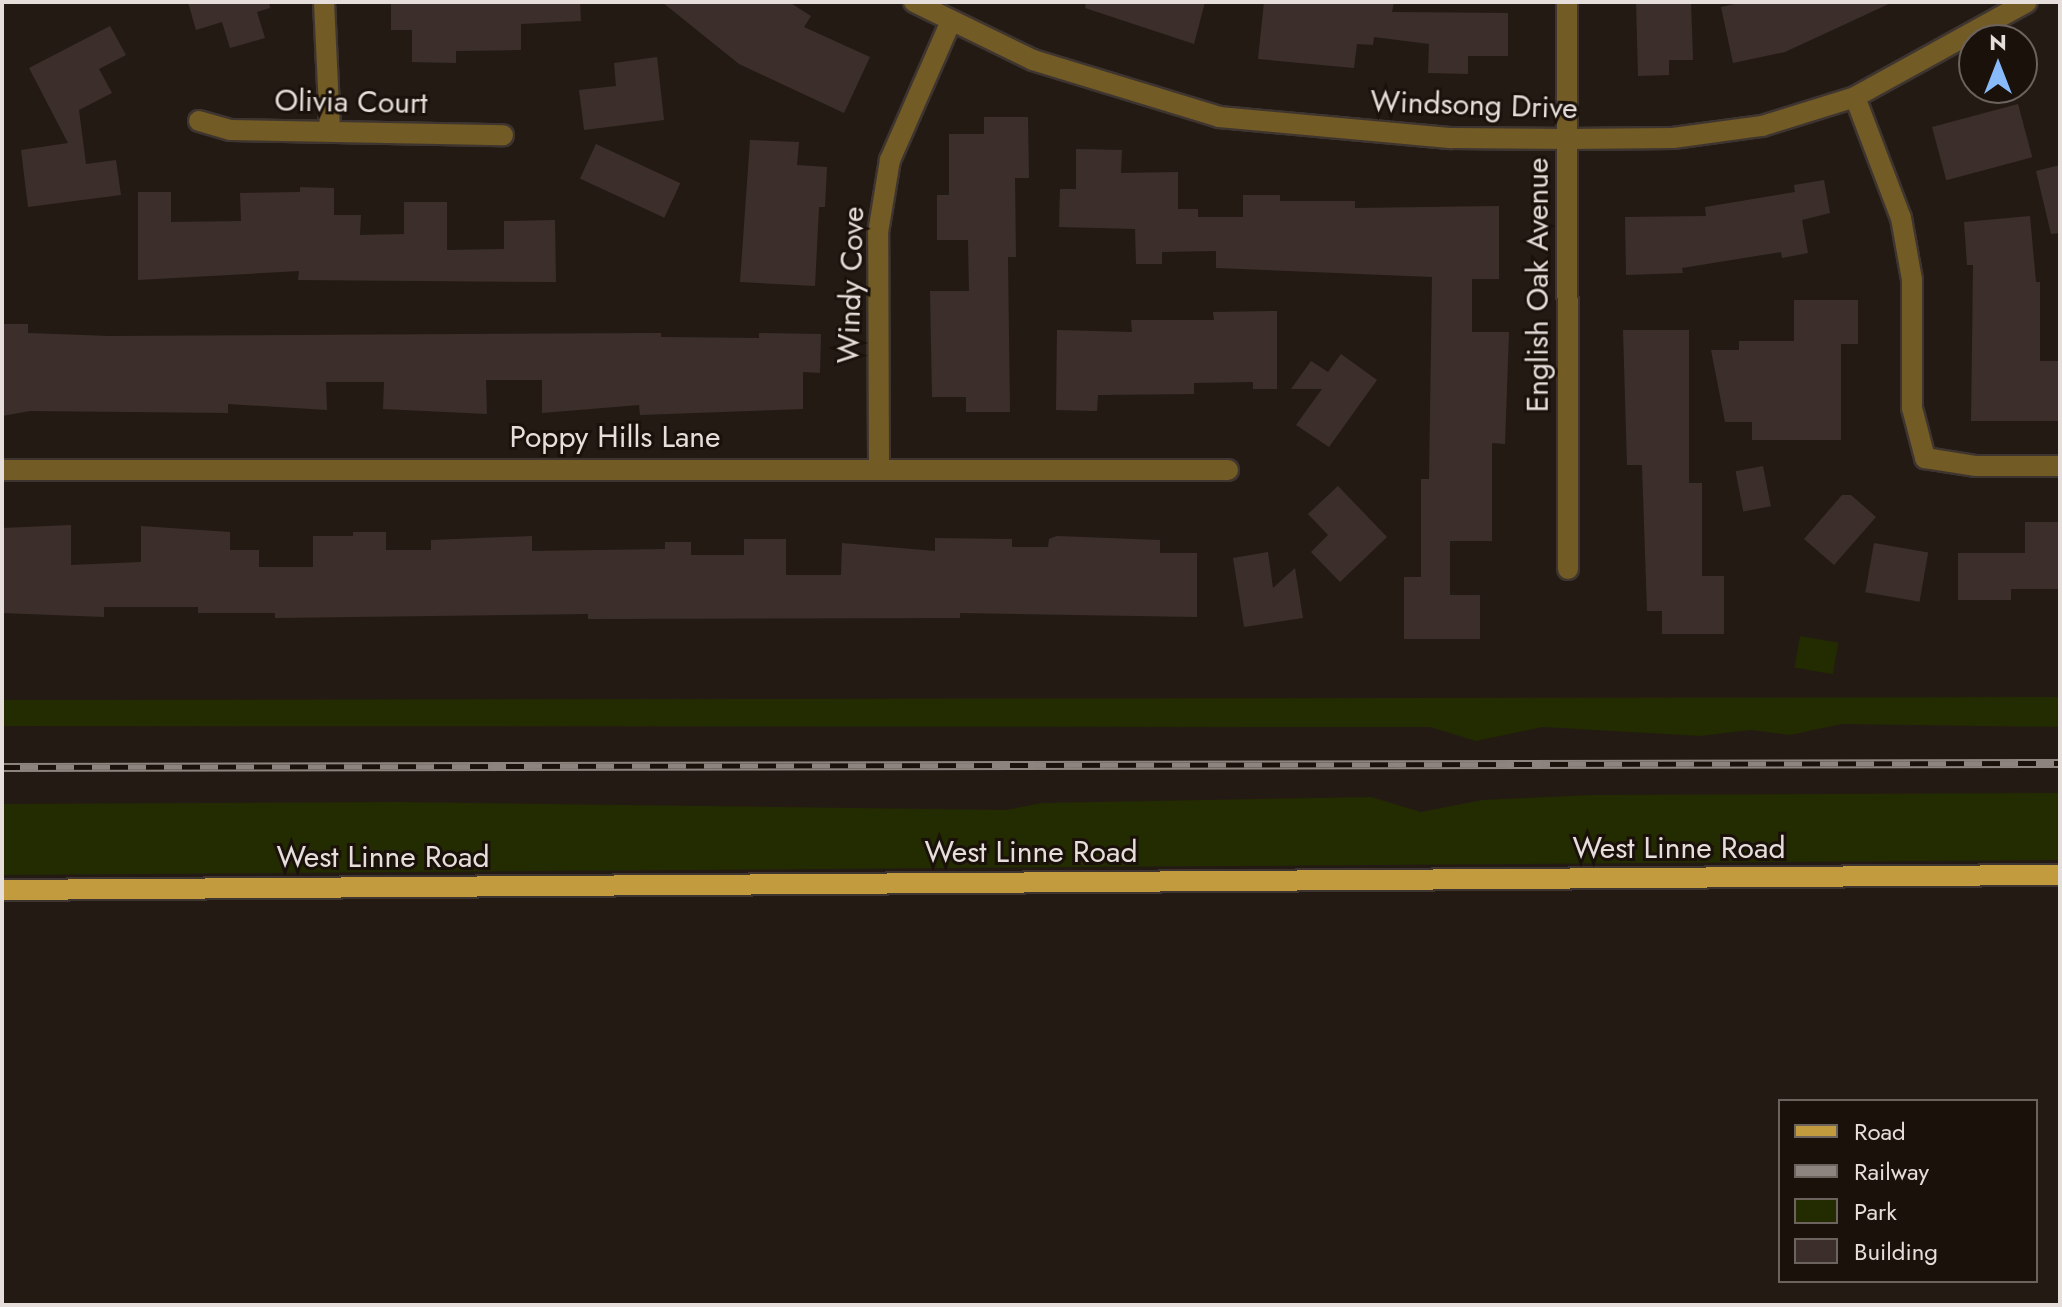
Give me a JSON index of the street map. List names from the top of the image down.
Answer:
{
  "streets": {
    "main road": ["West Linne Road"],
    "street": [
      "Olivia Court",
      "Windsong Drive",
      "Windy Cove",
      "English Oak Avenue",
      "Poppy Hills Lane"
    ]
  },
  "crossings": [
    ["Windsong Drive", "Windy Cove"],
    ["Windsong Drive", "English Oak Avenue"],
    ["Windy Cove", "Poppy Hills Lane"]
  ],
  "legend": [
    "Road",
    "Railway",
    "Park",
    "Building"
  ],
  "north": "top"
}
